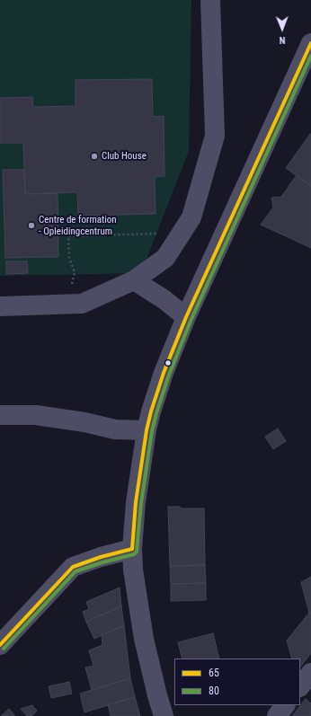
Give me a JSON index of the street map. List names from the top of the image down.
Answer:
{
  "places": ["Club House", "Centre de formation - Opleidingcentrum"],
  "lines": ["transit line 65", "transit line 80"],
  "legend": ["65", "80"],
  "north": "bottom"
}
